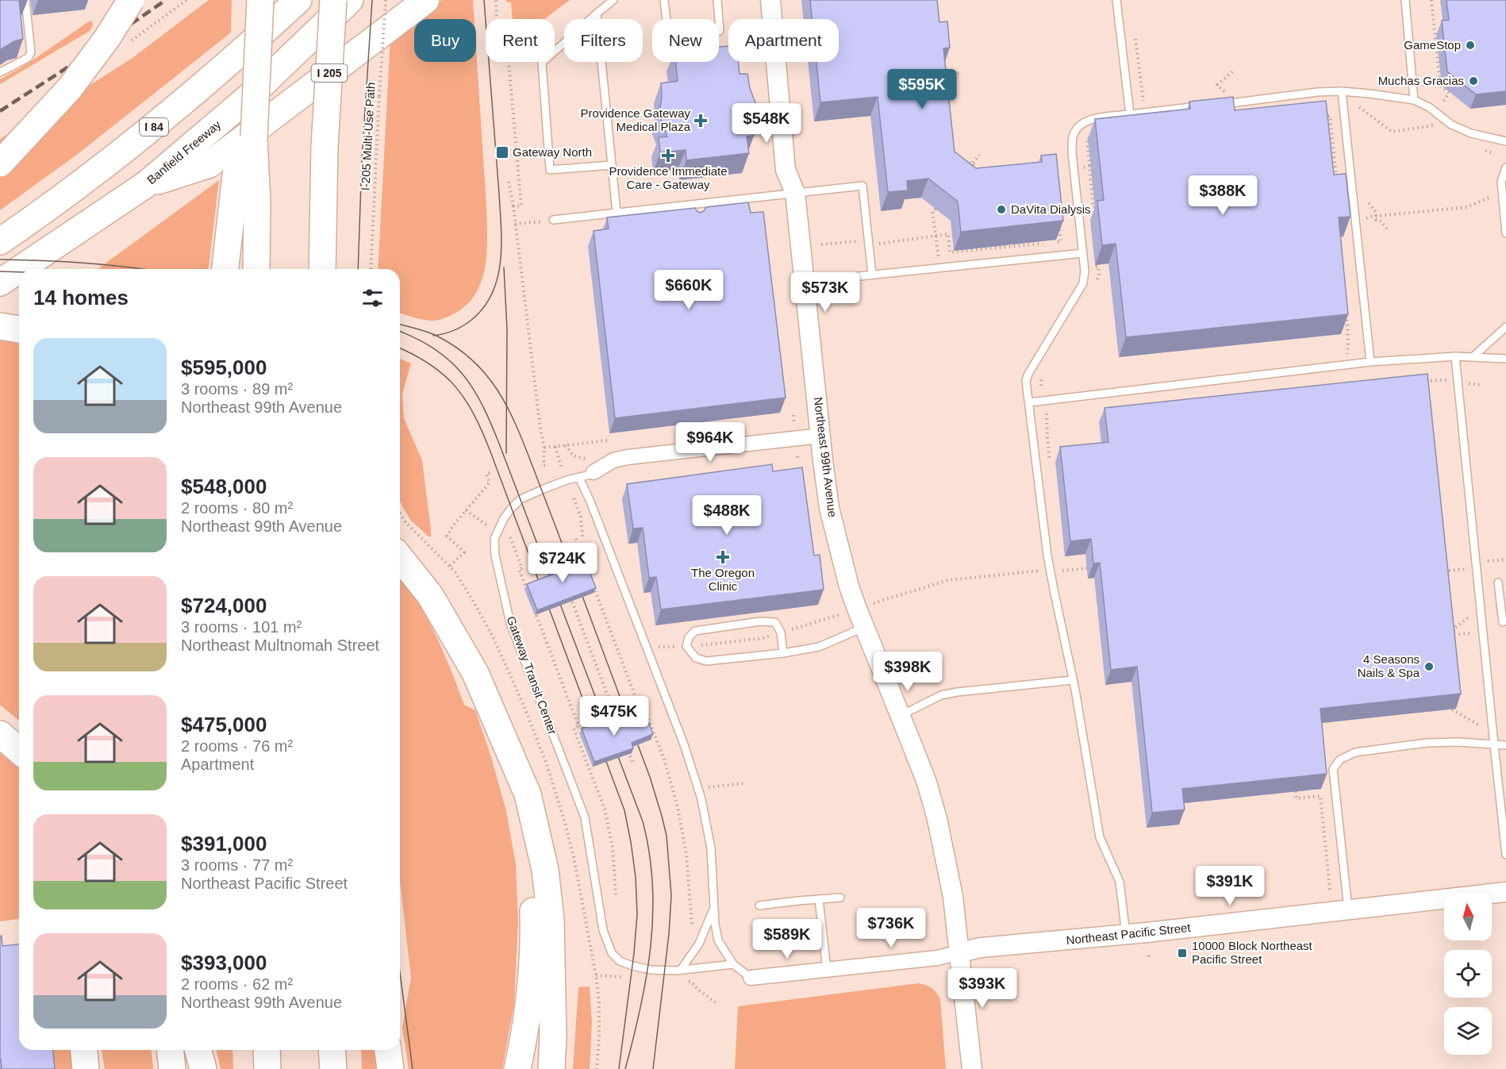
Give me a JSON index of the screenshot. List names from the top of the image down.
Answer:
{
  "streets": {
    "highway": ["I 205", "I 84", "Banfield Freeway"],
    "street": ["Northeast 99th Avenue", "Northeast Pacific Street"],
    "lane": ["Gateway Transit Center"],
    "path": ["I-205 Multi-Use Path"]
  },
  "crossings": [
    ["Northeast 99th Avenue", "Northeast Pacific Street"]
  ],
  "places": {
    "other": [
      "GameStop",
      "Muchas Gracias",
      "DaVita Dialysis",
      "4 Seasons Nails & Spa"
    ],
    "health": ["Providence Gateway Medical Plaza", "Providence Immediate Care - Gateway", "The Oregon Clinic"],
    "transit": ["Gateway North", "10000 Block Northeast Pacific Street"]
  },
  "north": "top",
  "page": {
    "chip": [
      "Buy",
      "Rent",
      "Filters",
      "New",
      "Apartment"
    ],
    "price": [
      "$595K",
      "$548K",
      "$388K",
      "$660K",
      "$573K",
      "$964K",
      "$488K",
      "$724K",
      "$398K",
      "$475K",
      "$391K",
      "$736K",
      "$589K",
      "$393K"
    ],
    "heading": "14 homes",
    "list": [
      {
        "name": "$595,000",
        "note": "3 rooms · 89 m² · Northeast 99th Avenue"
      },
      {
        "name": "$548,000",
        "note": "2 rooms · 80 m² · Northeast 99th Avenue"
      },
      {
        "name": "$724,000",
        "note": "3 rooms · 101 m² · Northeast Multnomah Street"
      },
      {
        "name": "$475,000",
        "note": "2 rooms · 76 m² · Apartment"
      },
      {
        "name": "$391,000",
        "note": "3 rooms · 77 m² · Northeast Pacific Street"
      },
      {
        "name": "$393,000",
        "note": "2 rooms · 62 m² · Northeast 99th Avenue"
      }
    ]
  }
}
